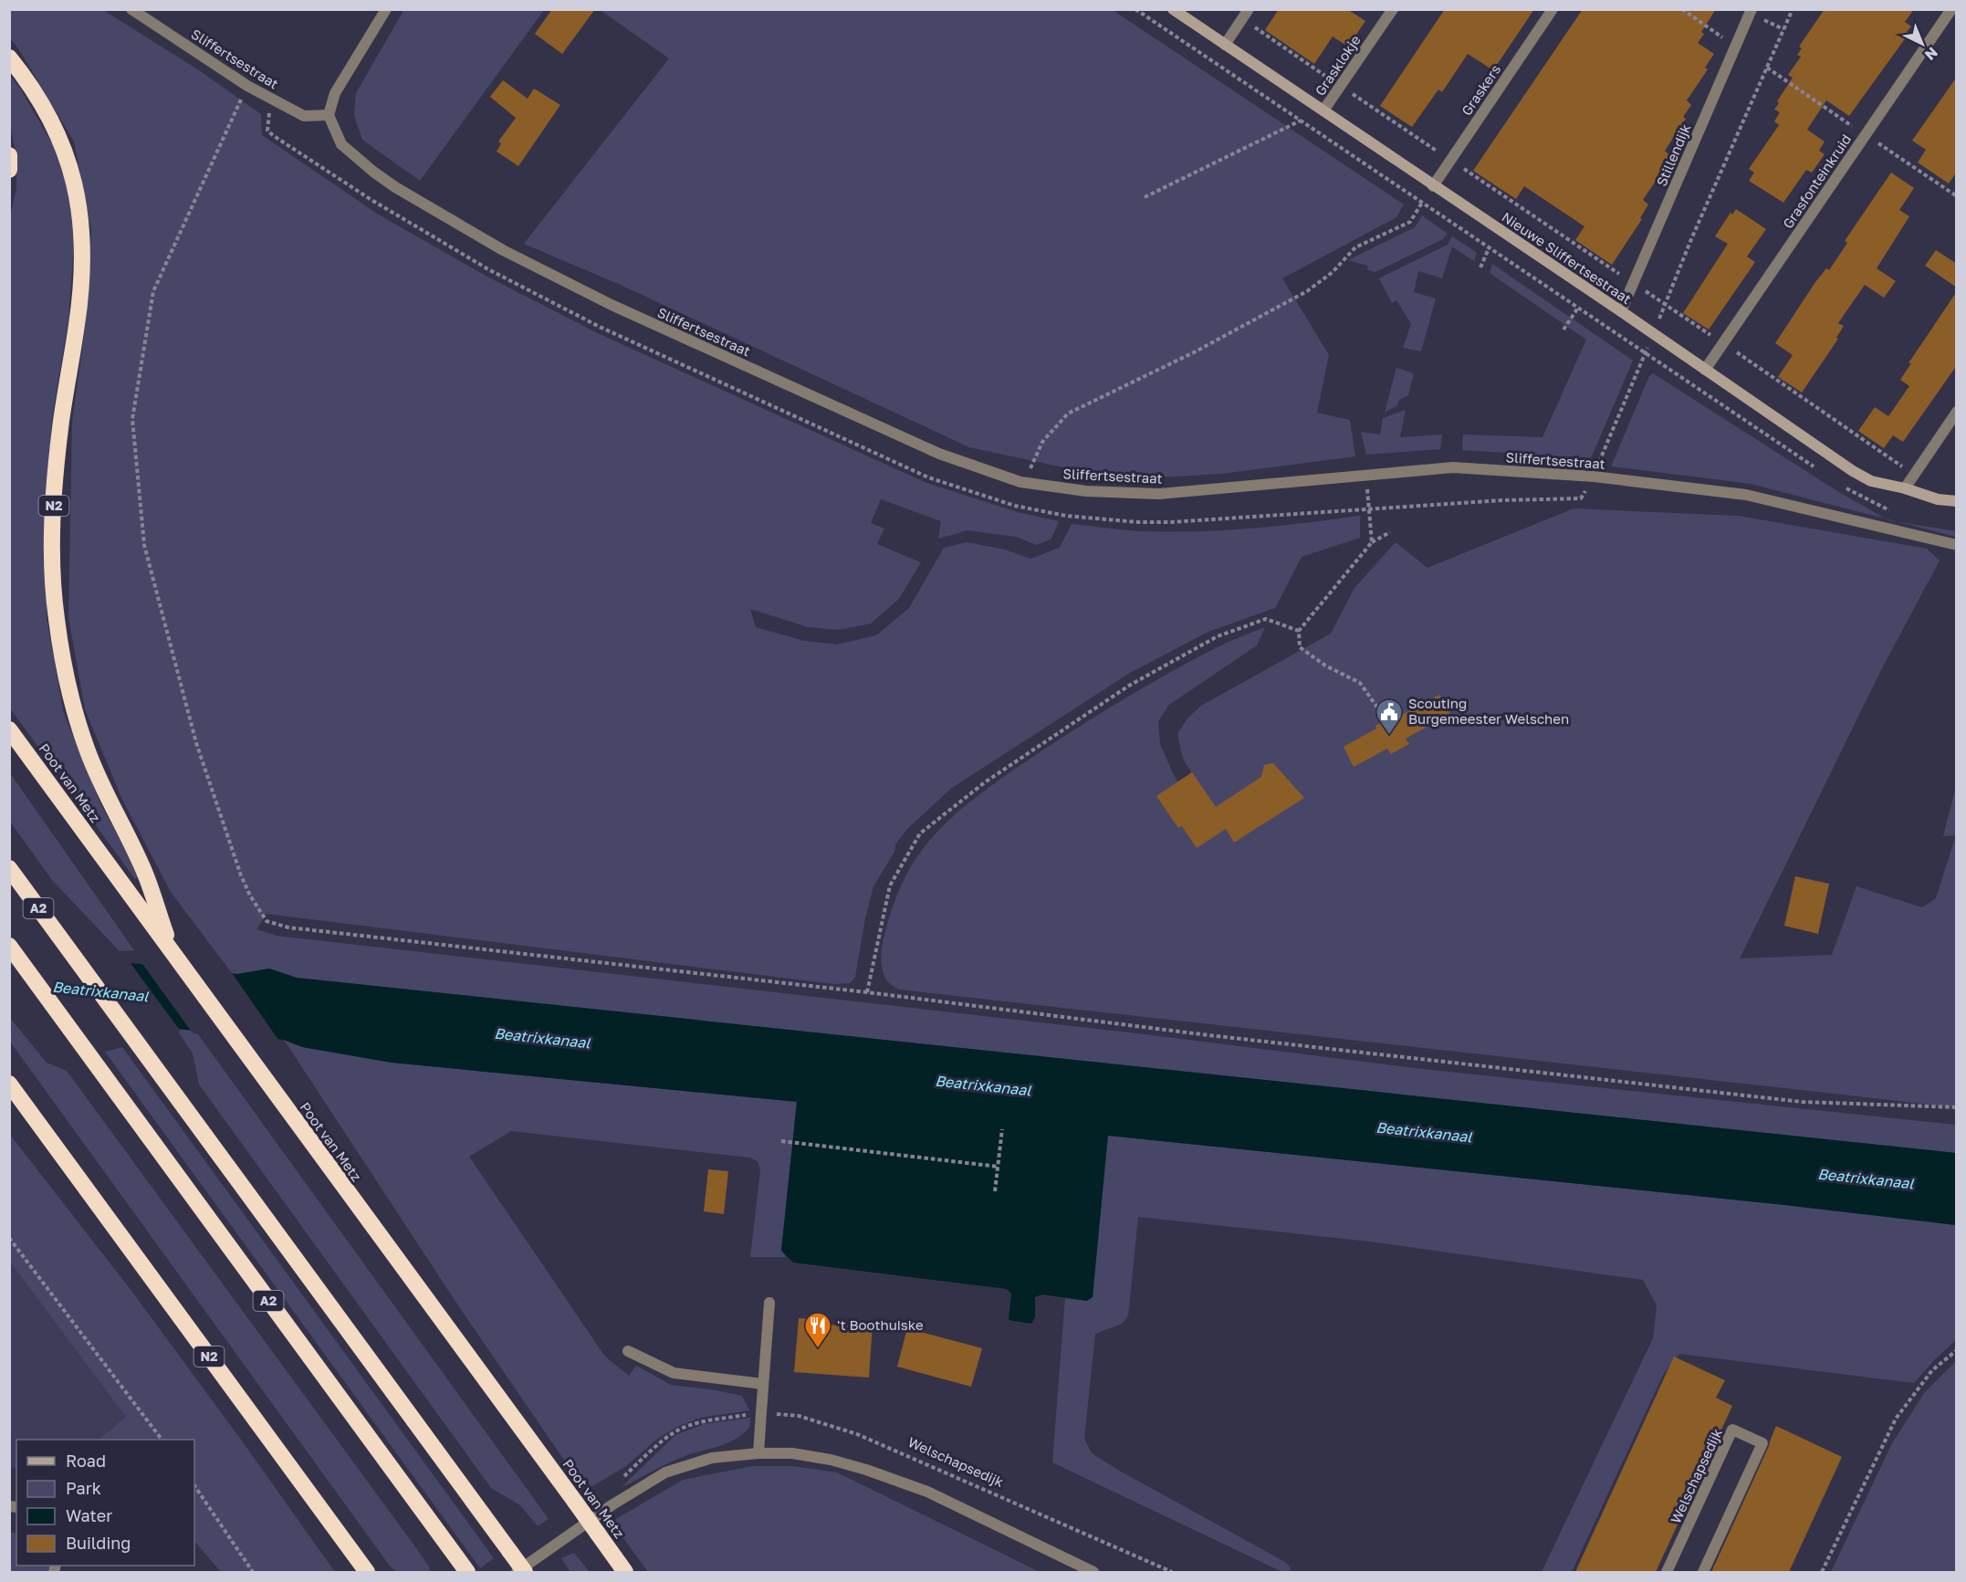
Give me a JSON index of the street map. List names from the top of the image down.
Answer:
{
  "streets": {
    "highway": ["N2", "Poot van Metz", "A2"],
    "street": [
      "Sliffertsestraat",
      "Grasklokje",
      "Graskers",
      "Stillendijk",
      "Grasfonteinkruid",
      "Nieuwe Sliffertsestraat",
      "Welschapsedijk"
    ]
  },
  "crossings": [
    ["Grasklokje", "Nieuwe Sliffertsestraat"],
    ["Graskers", "Nieuwe Sliffertsestraat"],
    ["Stillendijk", "Nieuwe Sliffertsestraat"],
    ["Grasfonteinkruid", "Nieuwe Sliffertsestraat"],
    ["N2", "Poot van Metz"]
  ],
  "water": ["Beatrixkanaal"],
  "places": {
    "public building": ["Scouting Burgemeester Welschen"],
    "restaurant": ["'t Boothuiske"]
  },
  "legend": [
    "Road",
    "Park",
    "Water",
    "Building"
  ],
  "north": "bottom right"
}
